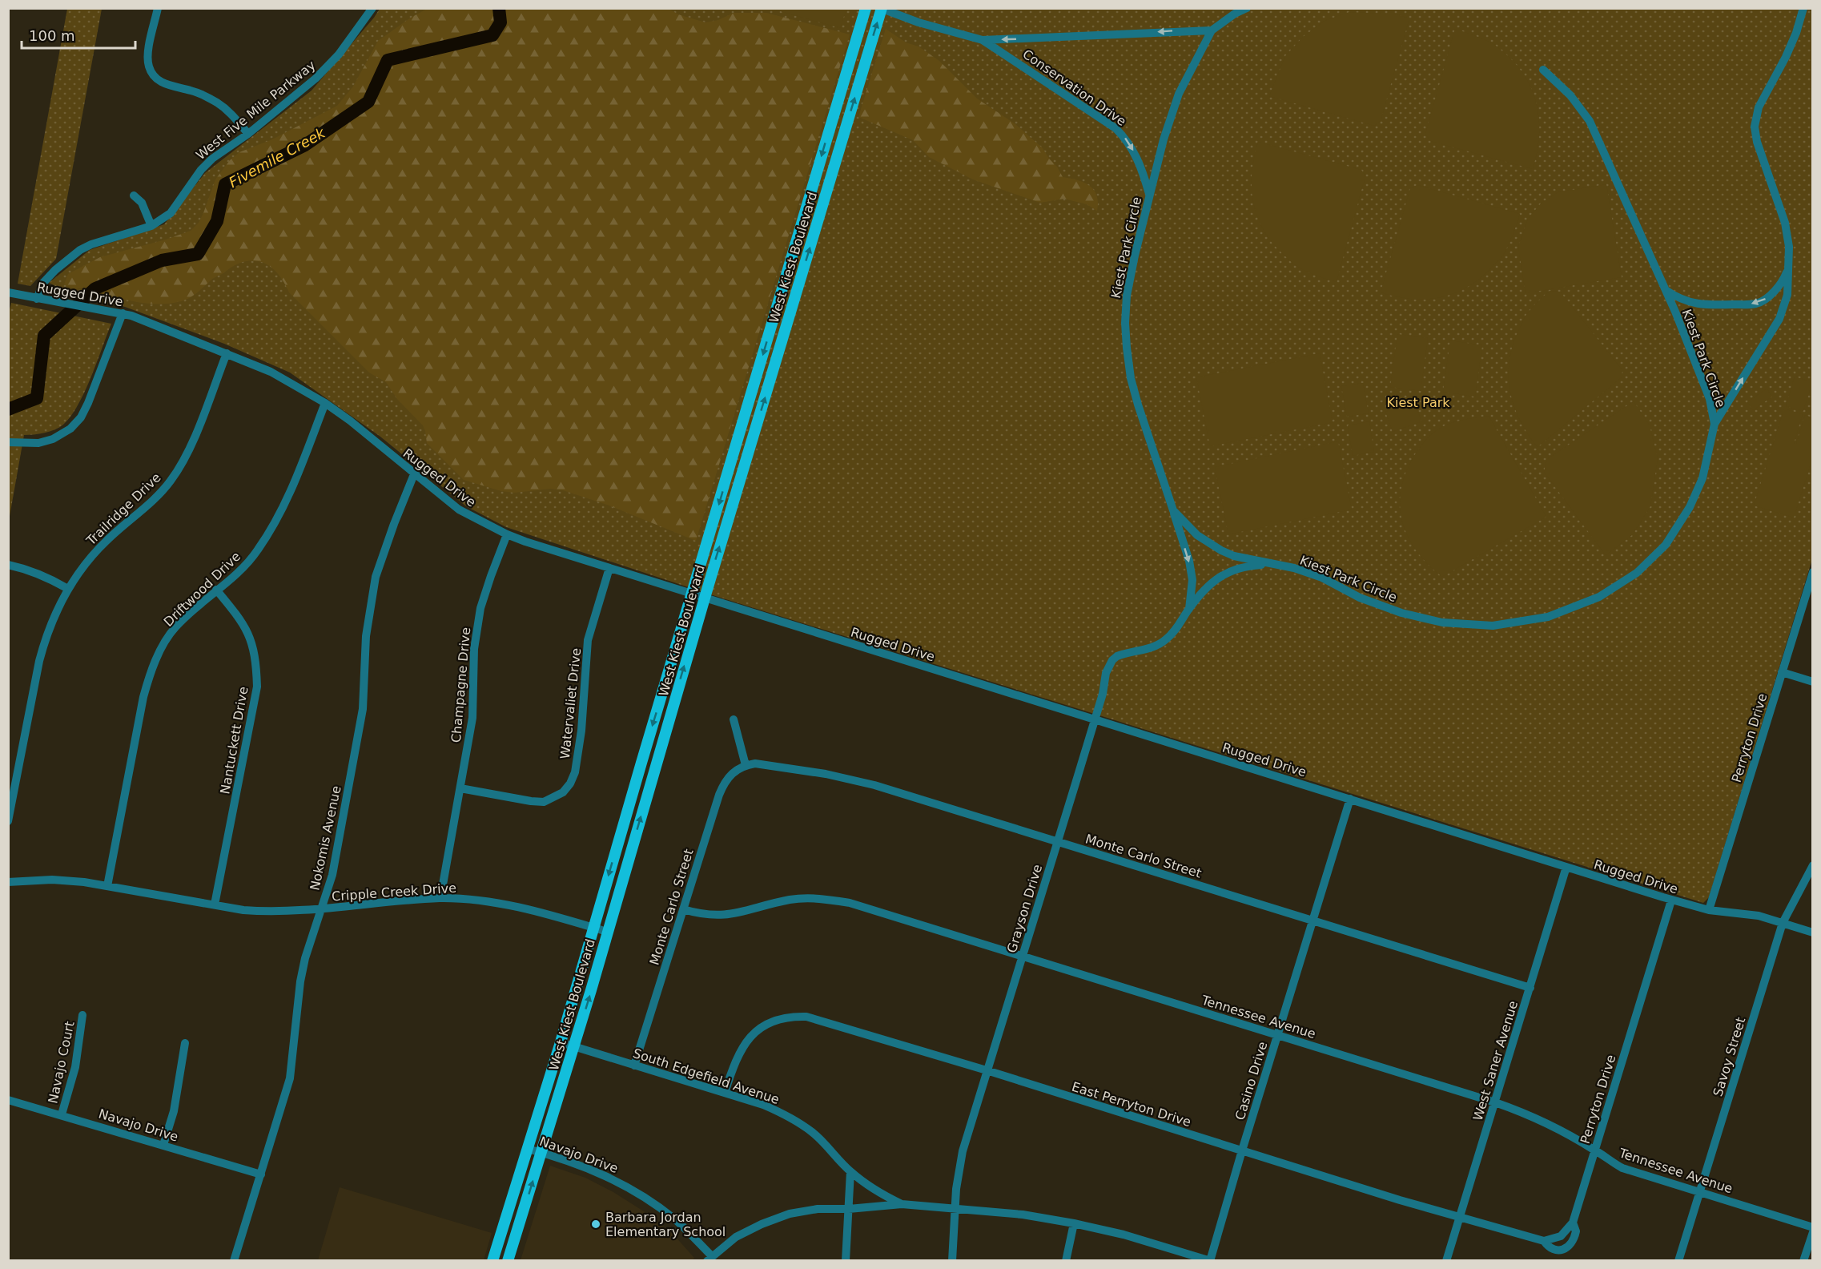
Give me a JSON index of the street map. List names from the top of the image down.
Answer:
{
  "streets": {
    "main road": ["West Kiest Boulevard"],
    "street": [
      "Conservation Drive",
      "West Five Mile Parkway",
      "Kiest Park Circle",
      "Rugged Drive",
      "Trailridge Drive",
      "Driftwood Drive",
      "Champagne Drive",
      "Watervaliet Drive",
      "Perryton Drive",
      "Nantuckett Drive",
      "Nokomis Avenue",
      "Monte Carlo Street",
      "Cripple Creek Drive",
      "Grayson Drive",
      "Tennessee Avenue",
      "Savoy Street",
      "West Saner Avenue",
      "Navajo Court",
      "South Edgefield Avenue",
      "Casino Drive",
      "East Perryton Drive",
      "Navajo Drive"
    ]
  },
  "crossings": [
    ["Conservation Drive", "Kiest Park Circle"],
    ["Conservation Drive", "West Kiest Boulevard"],
    ["West Five Mile Parkway", "Rugged Drive"],
    ["Kiest Park Circle", "Grayson Drive"],
    ["West Kiest Boulevard", "Rugged Drive"],
    ["West Kiest Boulevard", "Cripple Creek Drive"],
    ["West Kiest Boulevard", "South Edgefield Avenue"],
    ["West Kiest Boulevard", "Navajo Drive"],
    ["Rugged Drive", "Trailridge Drive"],
    ["Rugged Drive", "Driftwood Drive"],
    ["Rugged Drive", "Champagne Drive"],
    ["Rugged Drive", "Watervaliet Drive"],
    ["Rugged Drive", "Perryton Drive"],
    ["Rugged Drive", "Nokomis Avenue"],
    ["Rugged Drive", "Grayson Drive"],
    ["Rugged Drive", "Savoy Street"],
    ["Rugged Drive", "West Saner Avenue"],
    ["Rugged Drive", "Casino Drive"],
    ["Driftwood Drive", "Nantuckett Drive"],
    ["Driftwood Drive", "Cripple Creek Drive"],
    ["Champagne Drive", "Watervaliet Drive"],
    ["Champagne Drive", "Cripple Creek Drive"],
    ["Perryton Drive", "Tennessee Avenue"],
    ["Perryton Drive", "East Perryton Drive"],
    ["Nantuckett Drive", "Cripple Creek Drive"],
    ["Nokomis Avenue", "Cripple Creek Drive"],
    ["Nokomis Avenue", "Navajo Drive"],
    ["Monte Carlo Street", "Grayson Drive"],
    ["Monte Carlo Street", "Tennessee Avenue"],
    ["Monte Carlo Street", "West Saner Avenue"],
    ["Monte Carlo Street", "South Edgefield Avenue"],
    ["Monte Carlo Street", "Casino Drive"],
    ["Grayson Drive", "Tennessee Avenue"],
    ["Grayson Drive", "South Edgefield Avenue"],
    ["Grayson Drive", "East Perryton Drive"],
    ["Tennessee Avenue", "Savoy Street"],
    ["Tennessee Avenue", "West Saner Avenue"],
    ["Tennessee Avenue", "Casino Drive"],
    ["West Saner Avenue", "East Perryton Drive"],
    ["Navajo Court", "Navajo Drive"],
    ["South Edgefield Avenue", "Casino Drive"],
    ["South Edgefield Avenue", "East Perryton Drive"],
    ["South Edgefield Avenue", "Navajo Drive"],
    ["Casino Drive", "East Perryton Drive"]
  ],
  "water": ["Fivemile Creek"],
  "parks": ["Kiest Park"],
  "places": ["Barbara Jordan Elementary School"],
  "scale_bar": "100 m"
}
